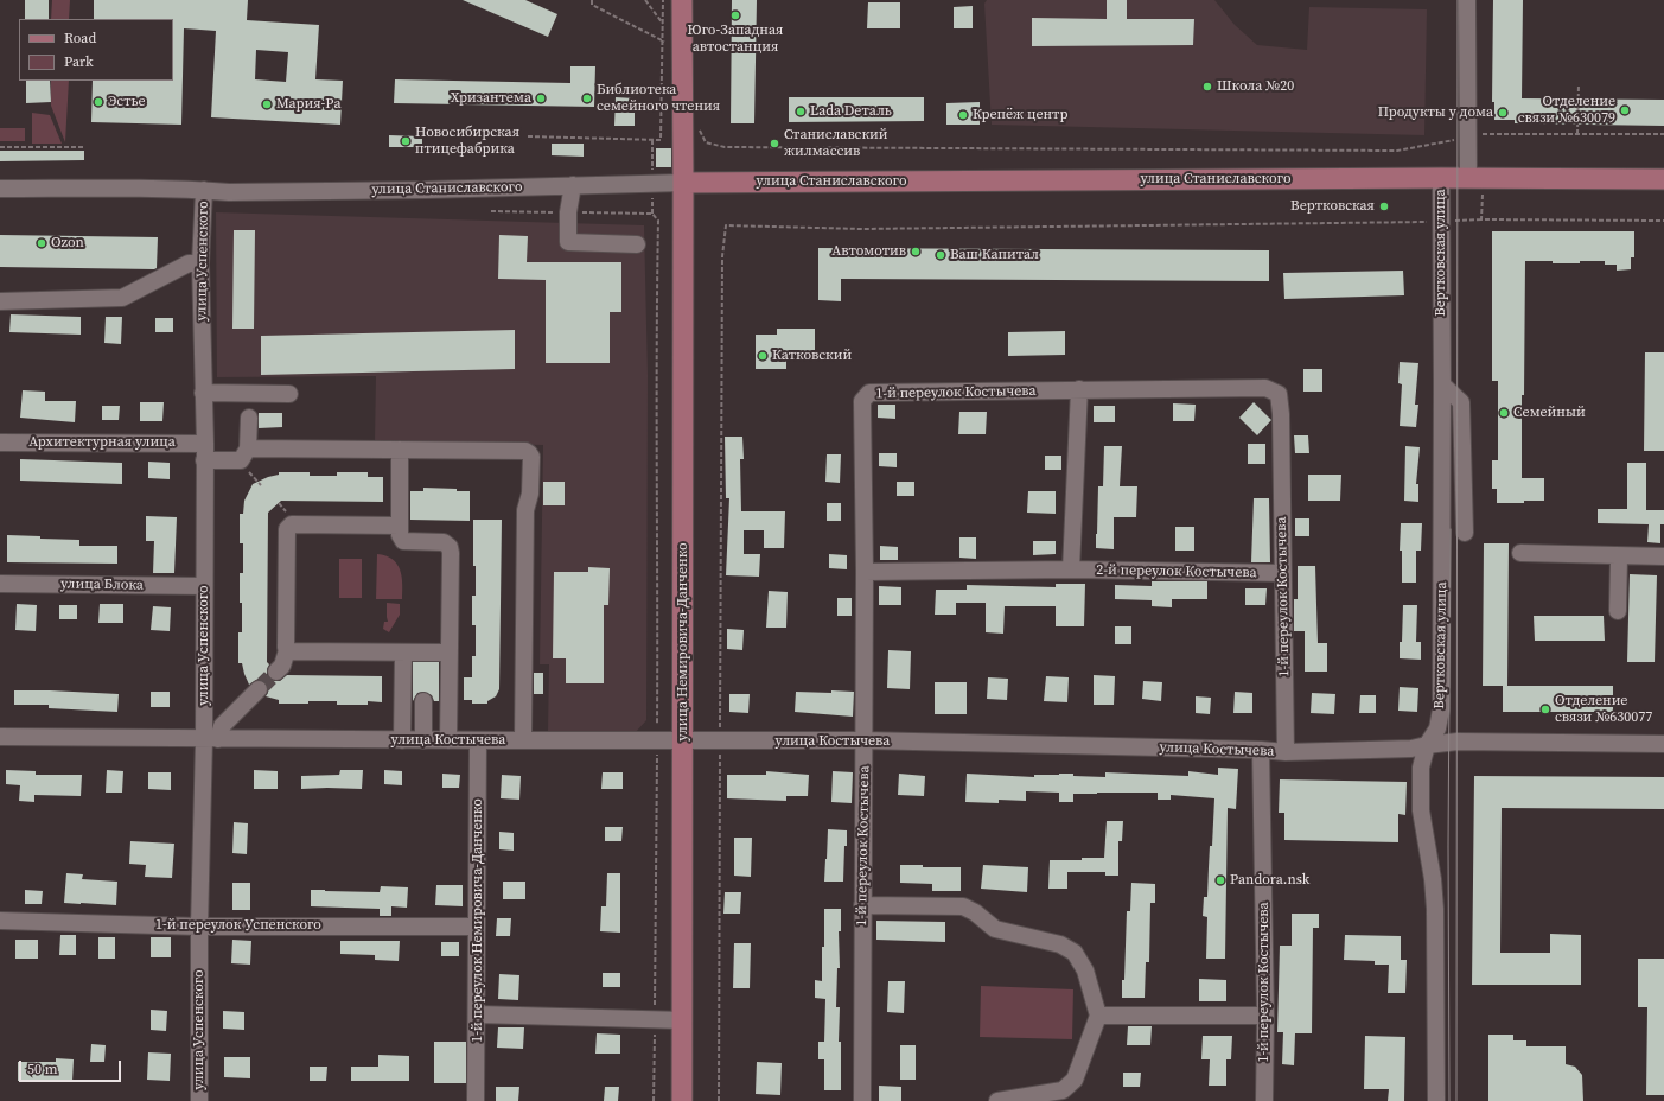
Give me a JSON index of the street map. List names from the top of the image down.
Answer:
{
  "streets": {
    "main road": ["улица Станиславского", "улица Немировича-Данченко"],
    "street": [
      "Вертковская улица",
      "улица Успенского",
      "1-й переулок Костычева",
      "Архитектурная улица",
      "2-й переулок Костычева",
      "улица Блока",
      "улица Костычева",
      "1-й переулок Немировича-Данченко",
      "1-й переулок Успенского"
    ]
  },
  "crossings": [
    ["улица Станиславского", "Вертковская улица"],
    ["улица Станиславского", "улица Успенского"],
    ["улица Станиславского", "улица Немировича-Данченко"],
    ["Вертковская улица", "улица Костычева"],
    ["улица Успенского", "Архитектурная улица"],
    ["улица Успенского", "улица Блока"],
    ["улица Успенского", "улица Костычева"],
    ["улица Успенского", "1-й переулок Успенского"],
    ["1-й переулок Костычева", "2-й переулок Костычева"],
    ["1-й переулок Костычева", "улица Костычева"],
    ["улица Немировича-Данченко", "улица Костычева"],
    ["улица Костычева", "1-й переулок Немировича-Данченко"],
    ["1-й переулок Немировича-Данченко", "1-й переулок Успенского"]
  ],
  "places": [
    "Юго-Западная автостанция",
    "Школа №20",
    "Хризантема",
    "Библиотека семейного чтения",
    "Эстье",
    "Мария-Ра",
    "Отделение связи №630079",
    "Lada Dеталь",
    "Продукты у дома",
    "Крепёж центр",
    "Новосибирская птицефабрика",
    "Станиславский жилмассив",
    "Вертковская",
    "Ozon",
    "Автомотив",
    "Ваш Капитал",
    "Катковский",
    "Семейный",
    "Отделение связи №630077",
    "Pandora.nsk"
  ],
  "legend": ["Road", "Park"],
  "scale_bar": "50 m"
}
